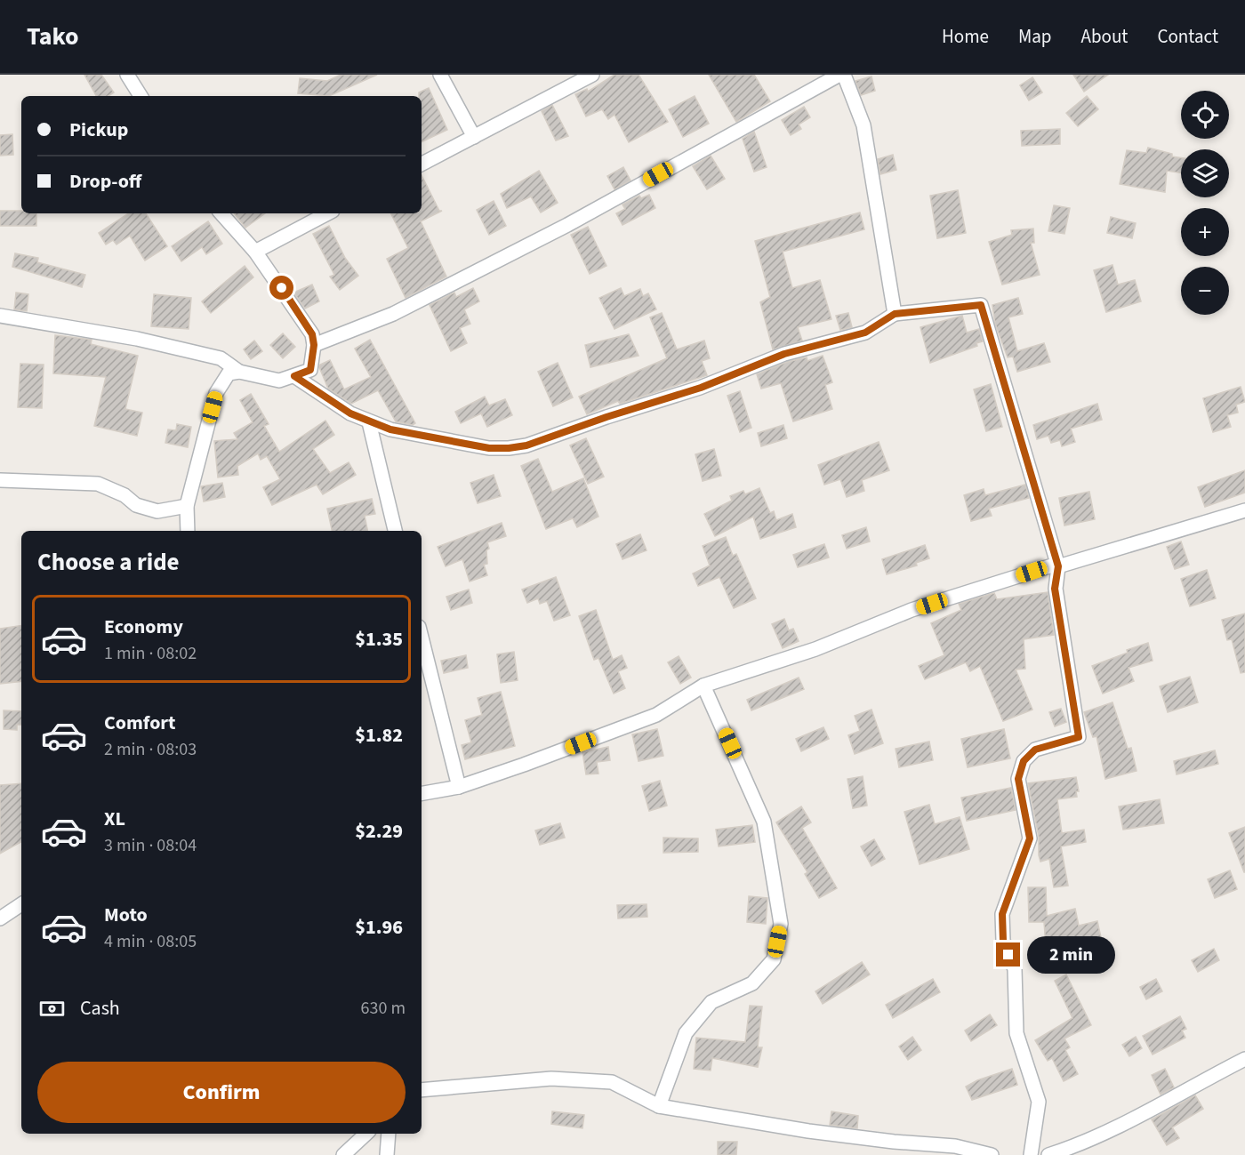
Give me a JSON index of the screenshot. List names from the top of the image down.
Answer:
{
  "page": {
    "header": "Tako",
    "nav": [
      "Home",
      "Map",
      "About",
      "Contact"
    ],
    "map_buttons": ["+", "−"],
    "banner": ["Pickup", "Drop-off"],
    "heading": "Choose a ride",
    "list": [
      {
        "name": "Economy",
        "note": "1 min · 08:02",
        "value": "$1.35"
      },
      {
        "name": "Comfort",
        "note": "2 min · 08:03",
        "value": "$1.82"
      },
      {
        "name": "XL",
        "note": "3 min · 08:04",
        "value": "$2.29"
      },
      {
        "name": "Moto",
        "note": "4 min · 08:05",
        "value": "$1.96"
      }
    ],
    "bubble": "2 min",
    "pay": ["Cash", "630 m"],
    "buttons": "Confirm"
  }
}
